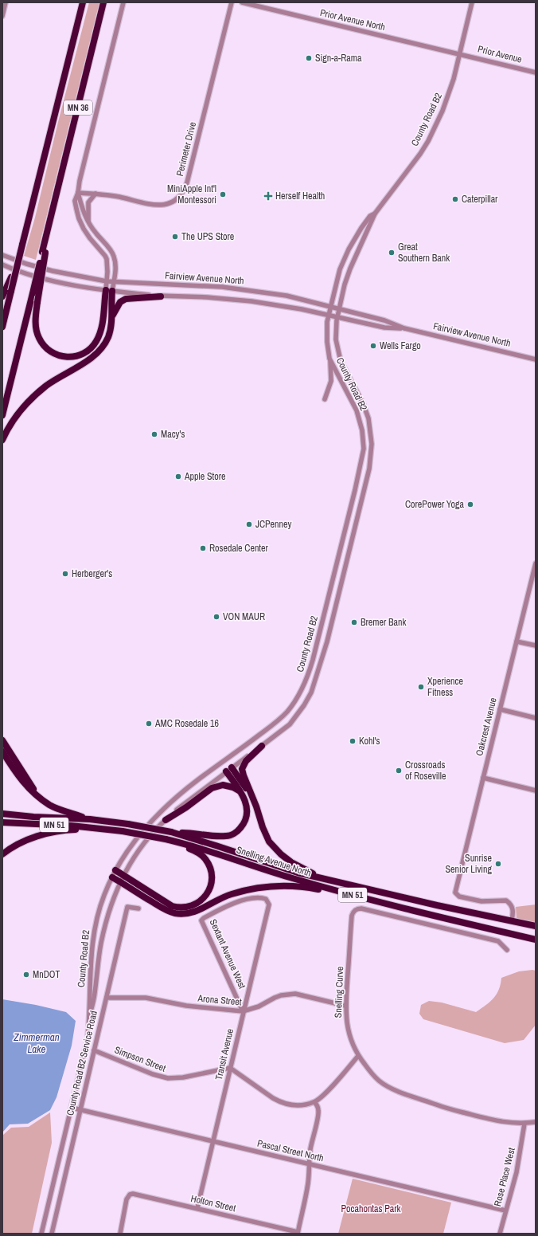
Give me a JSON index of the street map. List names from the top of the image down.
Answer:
{
  "streets": {
    "highway": ["MN 36", "MN 51", "Snelling Avenue North"],
    "street": [
      "Prior Avenue North",
      "Prior Avenue",
      "County Road B2",
      "Perimeter Drive",
      "Fairview Avenue North",
      "Oakcrest Avenue",
      "Sextant Avenue West",
      "Snelling Curve",
      "Arona Street",
      "Transit Avenue",
      "Simpson Street",
      "County Road B2 Service Road",
      "Pascal Street North",
      "Rose Place West",
      "Holton Street"
    ]
  },
  "crossings": [
    ["Prior Avenue North", "Prior Avenue"],
    ["Prior Avenue North", "County Road B2"],
    ["Prior Avenue", "County Road B2"],
    ["County Road B2", "Fairview Avenue North"],
    ["County Road B2", "Pascal Street North"],
    ["Oakcrest Avenue", "Snelling Avenue North"],
    ["Sextant Avenue West", "Arona Street"],
    ["Sextant Avenue West", "Transit Avenue"],
    ["Snelling Curve", "Arona Street"],
    ["Snelling Curve", "Rose Place West"],
    ["Arona Street", "Transit Avenue"],
    ["Arona Street", "County Road B2 Service Road"],
    ["Transit Avenue", "Simpson Street"],
    ["Transit Avenue", "Pascal Street North"],
    ["Transit Avenue", "Holton Street"],
    ["Simpson Street", "County Road B2 Service Road"],
    ["County Road B2 Service Road", "Pascal Street North"],
    ["Pascal Street North", "Rose Place West"]
  ],
  "water": ["Zimmerman Lake"],
  "parks": ["Pocahontas Park"],
  "places": {
    "other": [
      "Sign-a-Rama",
      "MiniApple Int'l Montessori",
      "Caterpillar",
      "The UPS Store",
      "Great Southern Bank",
      "Wells Fargo",
      "Macy's",
      "Apple Store",
      "CorePower Yoga",
      "JCPenney",
      "Rosedale Center",
      "Herberger's",
      "VON MAUR",
      "Bremer Bank",
      "Xperience Fitness",
      "AMC Rosedale 16",
      "Kohl's",
      "Crossroads of Roseville",
      "Sunrise Senior Living",
      "MnDOT"
    ],
    "health": ["Herself Health"]
  }
}
